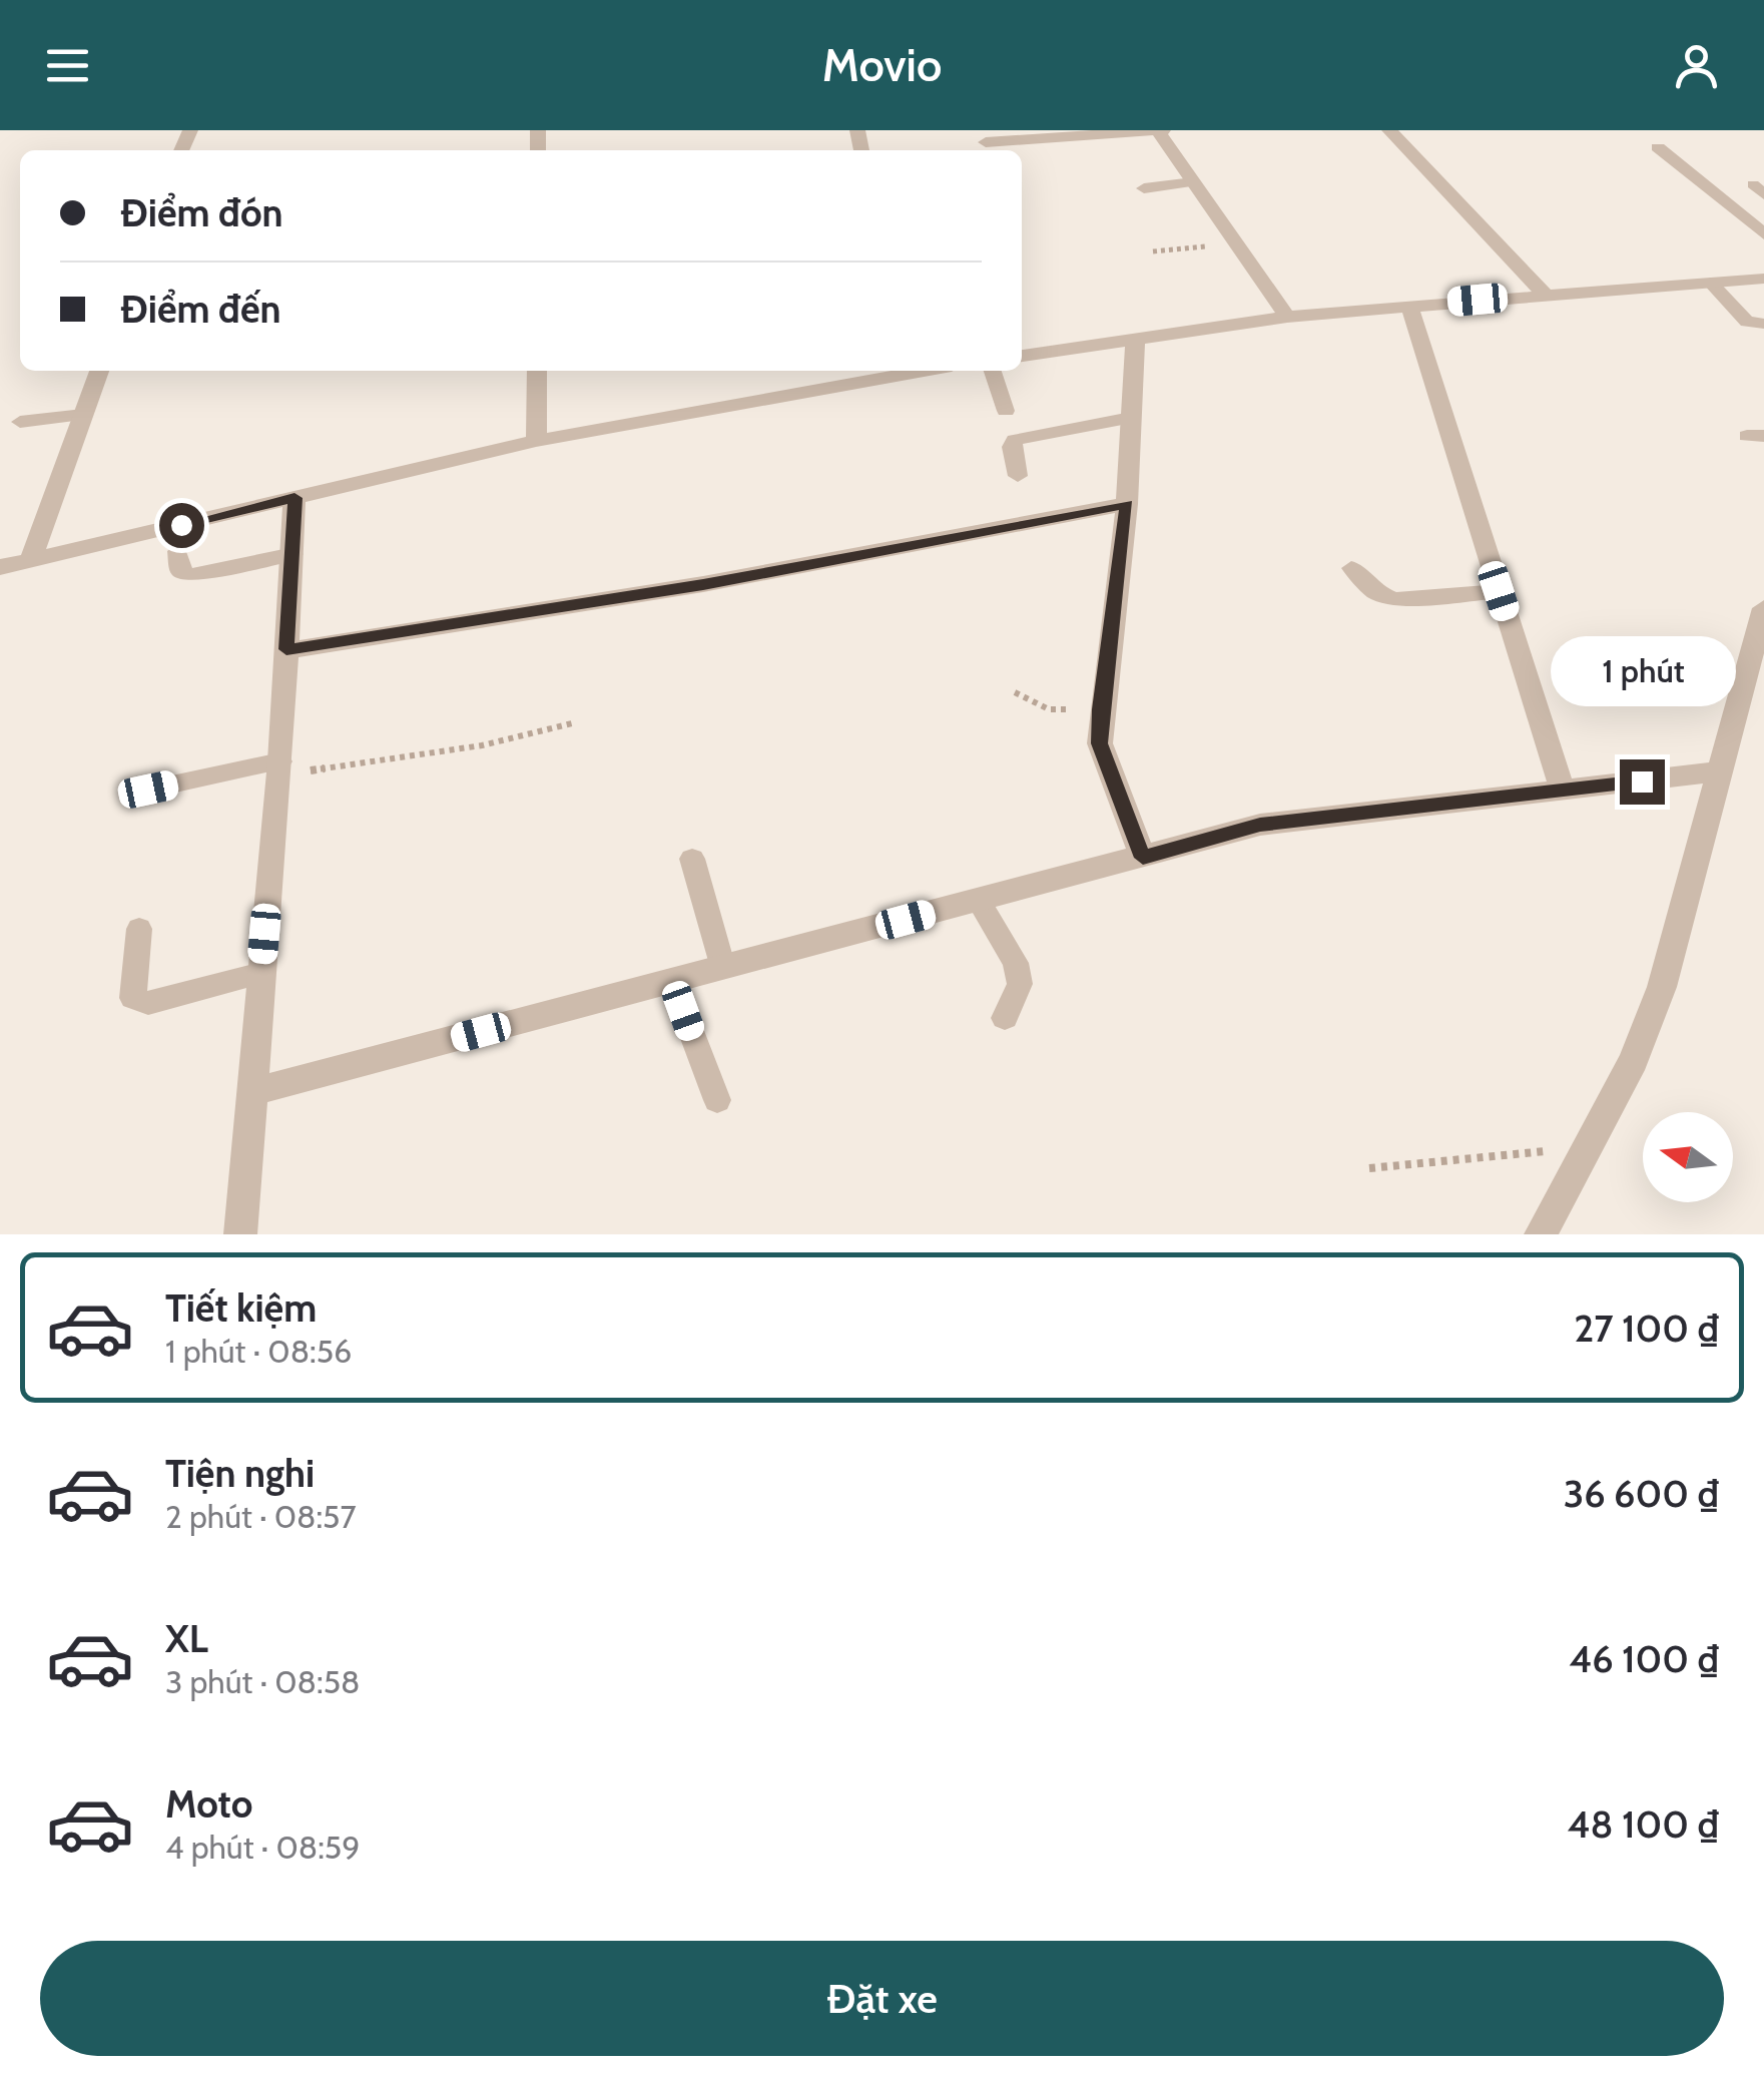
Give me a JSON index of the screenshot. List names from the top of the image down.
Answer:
{
  "north": "left",
  "page": {
    "header": "Movio",
    "banner": ["Điểm đón", "Điểm đến"],
    "bubble": "1 phút",
    "list": [
      {
        "name": "Tiết kiệm",
        "note": "1 phút · 08:56",
        "value": "27 100 ₫"
      },
      {
        "name": "Tiện nghi",
        "note": "2 phút · 08:57",
        "value": "36 600 ₫"
      },
      {
        "name": "XL",
        "note": "3 phút · 08:58",
        "value": "46 100 ₫"
      },
      {
        "name": "Moto",
        "note": "4 phút · 08:59",
        "value": "48 100 ₫"
      }
    ],
    "buttons": "Đặt xe"
  }
}
